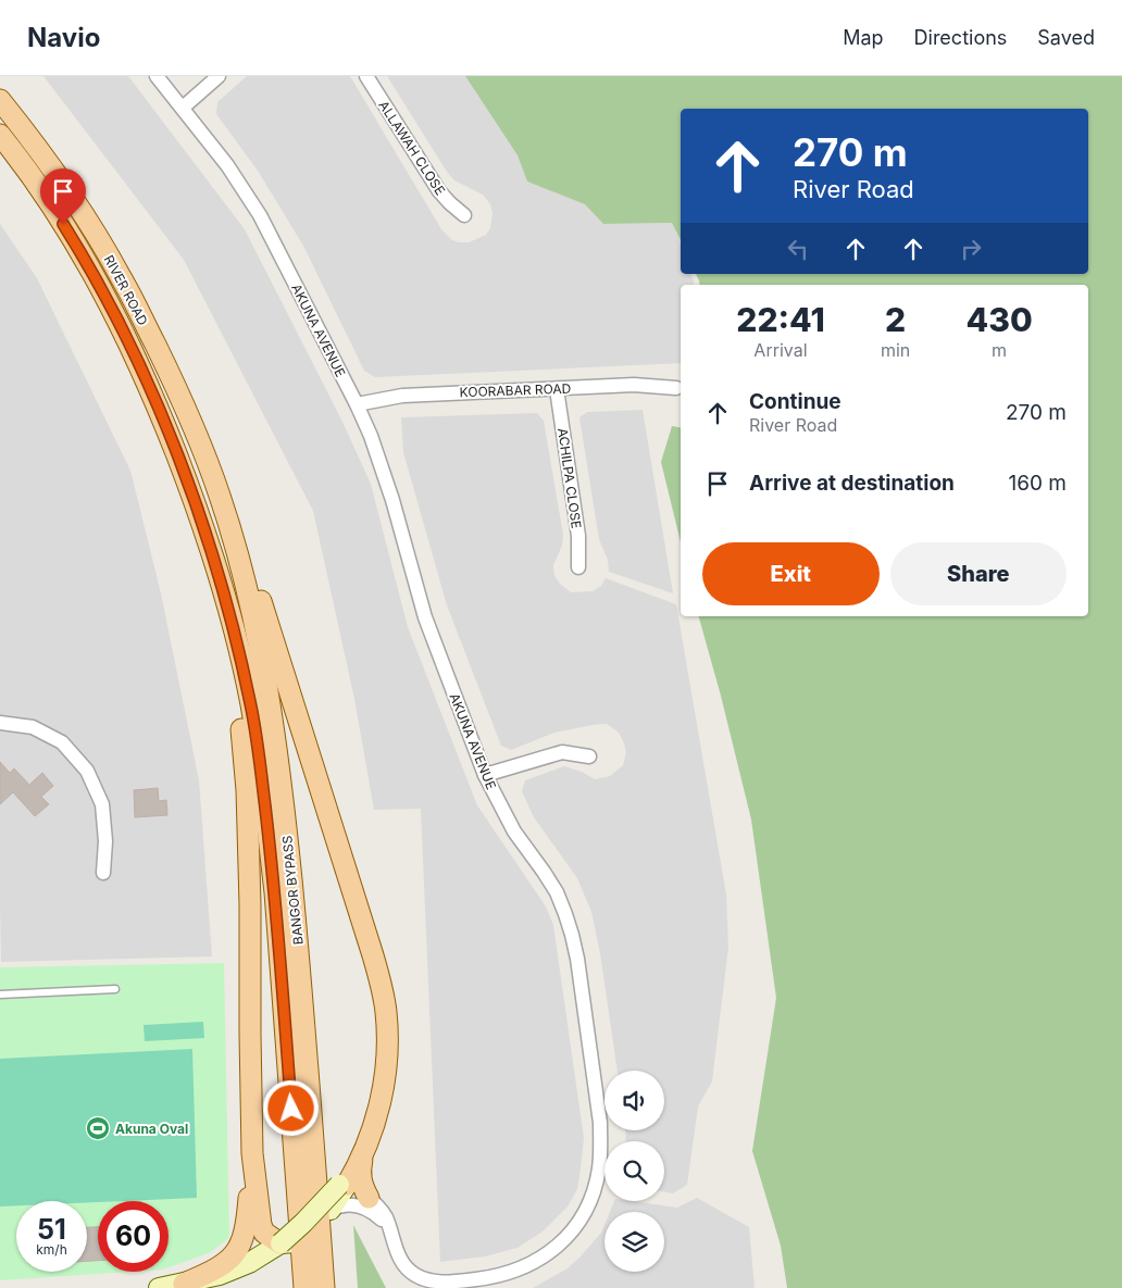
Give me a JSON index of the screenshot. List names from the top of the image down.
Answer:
{
  "streets": {
    "main road": ["RIVER ROAD", "BANGOR BYPASS"],
    "street": [
      "ALLAWAH CLOSE",
      "AKUNA AVENUE",
      "KOORABAR ROAD",
      "ACHILPA CLOSE"
    ]
  },
  "crossings": [
    ["RIVER ROAD", "BANGOR BYPASS"],
    ["AKUNA AVENUE", "KOORABAR ROAD"],
    ["KOORABAR ROAD", "ACHILPA CLOSE"]
  ],
  "places": {
    "sports": ["Akuna Oval"]
  },
  "page": {
    "header": "Navio",
    "nav": ["Map", "Directions", "Saved"],
    "turn": ["270 m", "River Road"],
    "eta": [
      "22:41",
      "Arrival",
      "2",
      "min",
      "430",
      "m"
    ],
    "list": [
      {
        "name": "Continue",
        "note": "River Road",
        "value": "270 m"
      },
      {
        "name": "Arrive at destination",
        "value": "160 m"
      }
    ],
    "buttons": ["Exit", "Share"],
    "speed": "51 km/h",
    "limit": "60"
  }
}
